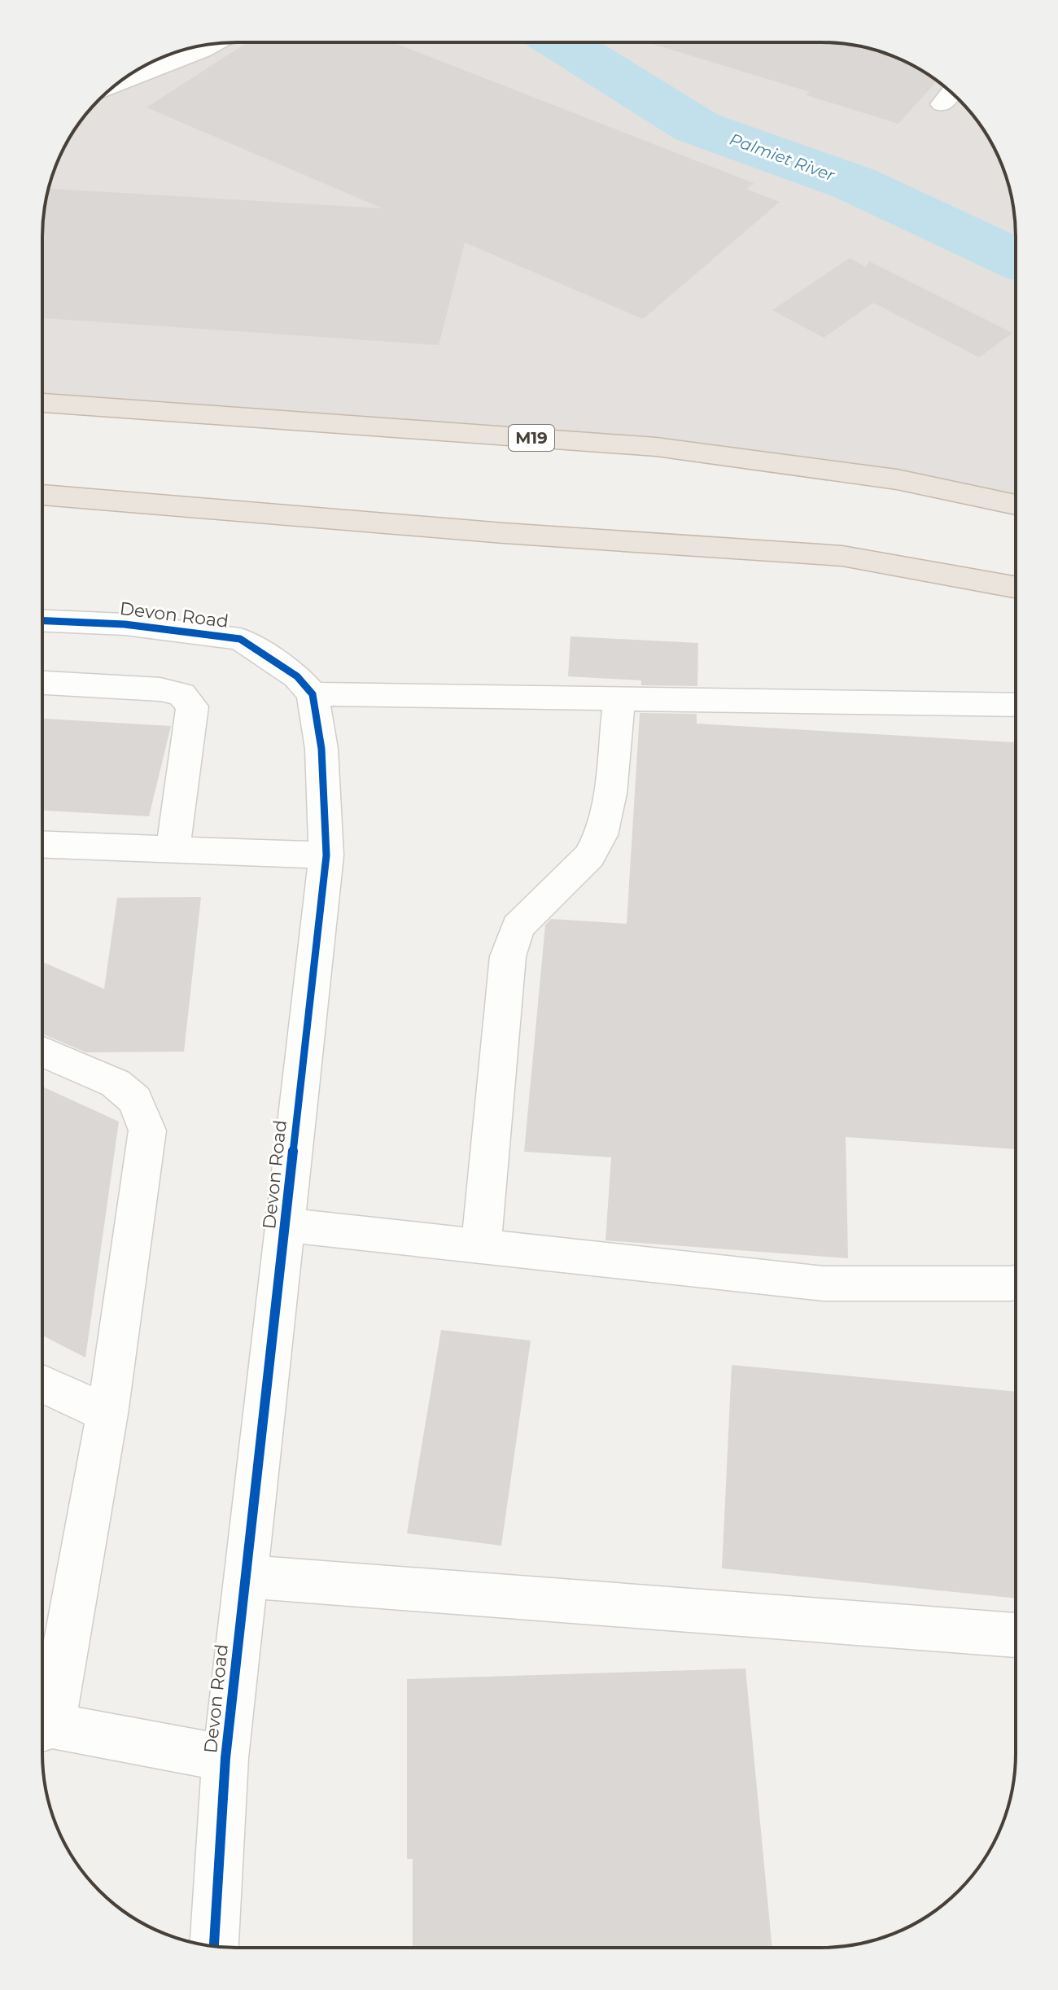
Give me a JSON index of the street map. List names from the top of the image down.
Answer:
{
  "streets": {
    "highway": ["M19"],
    "street": ["Devon Road"]
  },
  "water": ["Palmiet River"]
}
